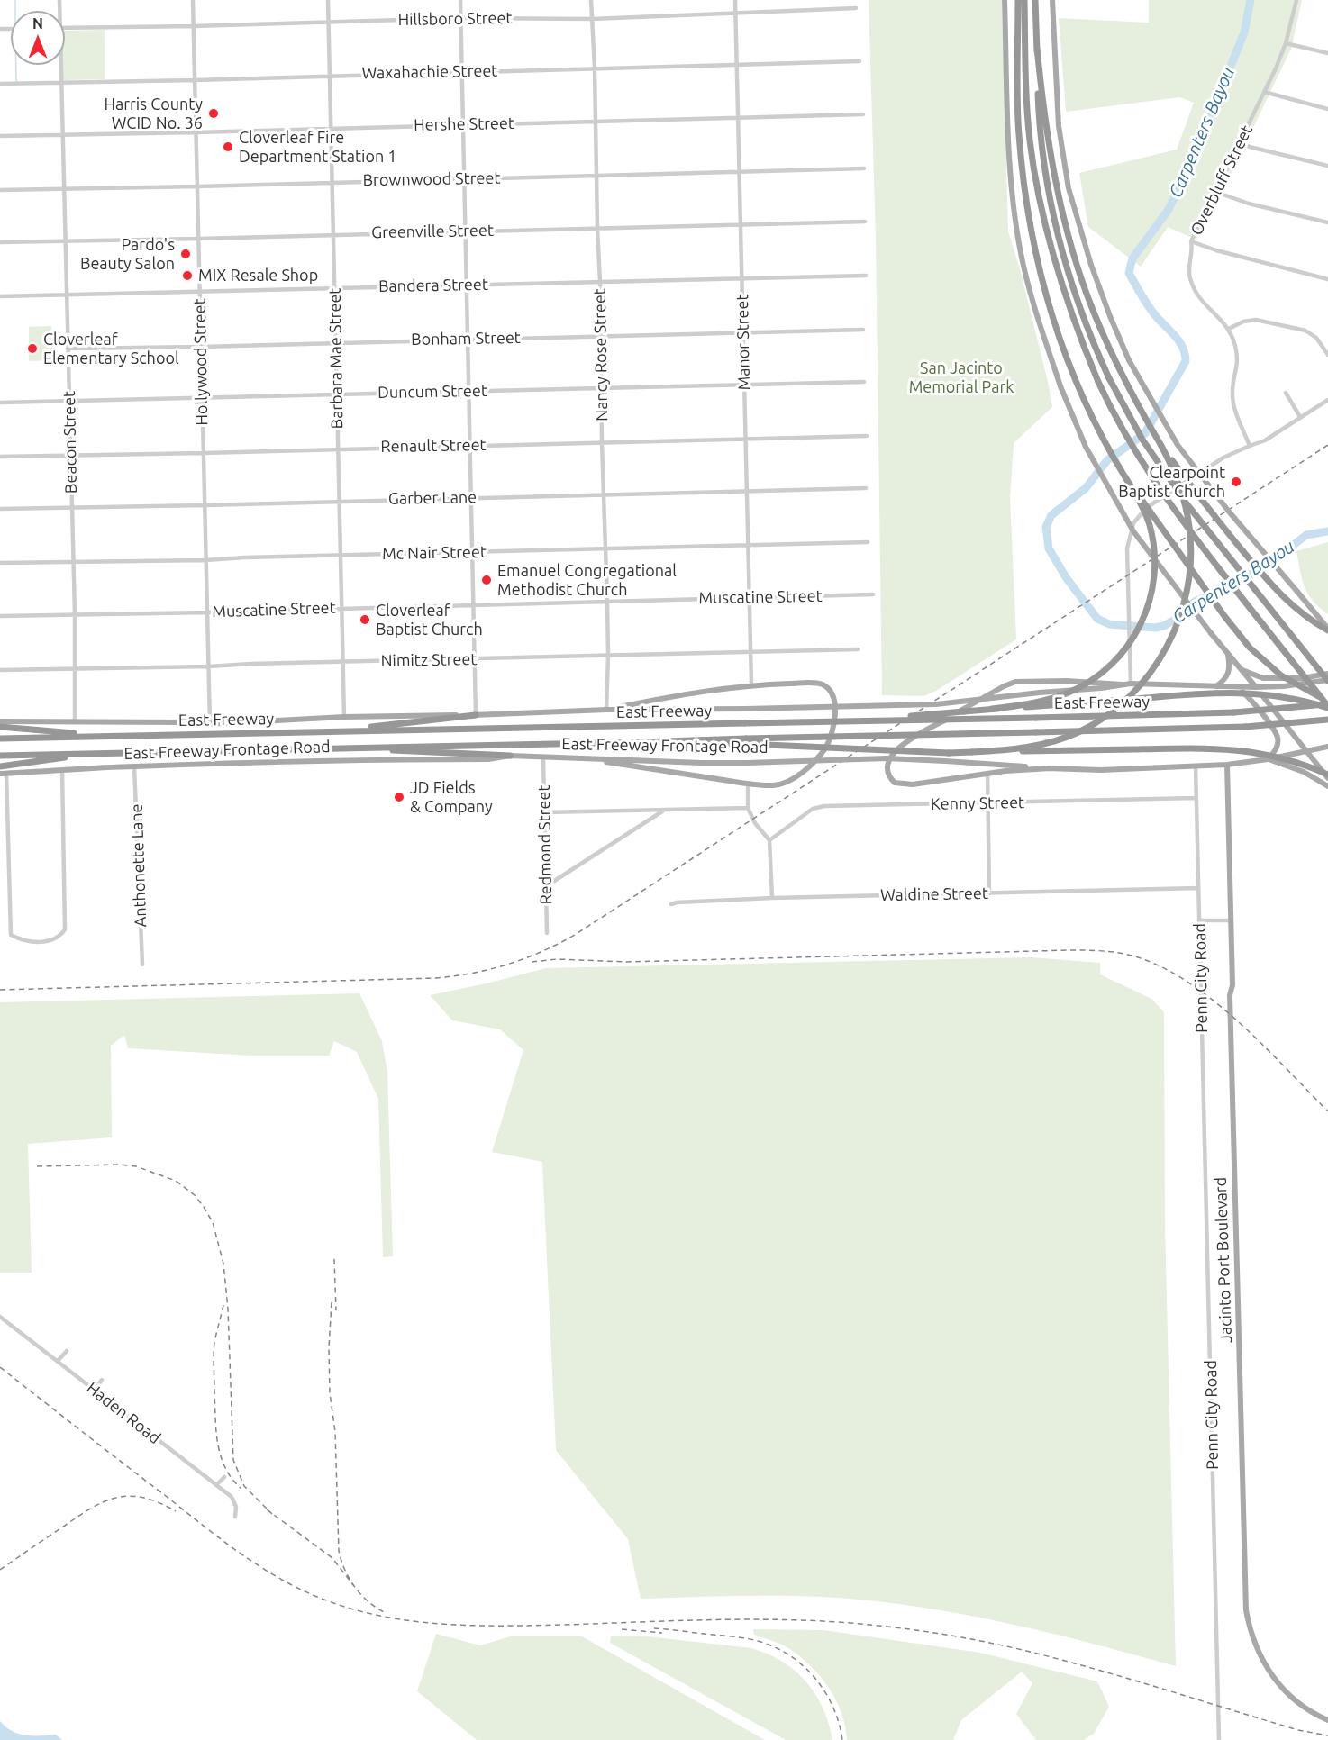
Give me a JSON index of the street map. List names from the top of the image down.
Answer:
{
  "streets": {
    "highway": ["East Freeway"],
    "main road": ["East Freeway Frontage Road", "Jacinto Port Boulevard"],
    "street": [
      "Hillsboro Street",
      "Waxahachie Street",
      "Hershe Street",
      "Brownwood Street",
      "Overbluff Street",
      "Greenville Street",
      "Bandera Street",
      "Bonham Street",
      "Manor Street",
      "Nancy Rose Street",
      "Barbara Mae Street",
      "Hollywood Street",
      "Duncum Street",
      "Beacon Street",
      "Renault Street",
      "Garber Lane",
      "Mc Nair Street",
      "Muscatine Street",
      "Nimitz Street",
      "Kenny Street",
      "Redmond Street",
      "Anthonette Lane",
      "Waldine Street",
      "Penn City Road",
      "Haden Road"
    ]
  },
  "crossings": [
    ["Hillsboro Street", "Manor Street"],
    ["Hillsboro Street", "Nancy Rose Street"],
    ["Hillsboro Street", "Barbara Mae Street"],
    ["Hillsboro Street", "Hollywood Street"],
    ["Waxahachie Street", "Manor Street"],
    ["Waxahachie Street", "Nancy Rose Street"],
    ["Waxahachie Street", "Barbara Mae Street"],
    ["Waxahachie Street", "Hollywood Street"],
    ["Waxahachie Street", "Beacon Street"],
    ["Hershe Street", "Manor Street"],
    ["Hershe Street", "Nancy Rose Street"],
    ["Hershe Street", "Barbara Mae Street"],
    ["Hershe Street", "Hollywood Street"],
    ["Hershe Street", "Beacon Street"],
    ["Brownwood Street", "Manor Street"],
    ["Brownwood Street", "Nancy Rose Street"],
    ["Brownwood Street", "Barbara Mae Street"],
    ["Brownwood Street", "Hollywood Street"],
    ["Brownwood Street", "Beacon Street"],
    ["Greenville Street", "Manor Street"],
    ["Greenville Street", "Nancy Rose Street"],
    ["Greenville Street", "Barbara Mae Street"],
    ["Greenville Street", "Hollywood Street"],
    ["Greenville Street", "Beacon Street"],
    ["Bandera Street", "Manor Street"],
    ["Bandera Street", "Nancy Rose Street"],
    ["Bandera Street", "Barbara Mae Street"],
    ["Bandera Street", "Hollywood Street"],
    ["Bandera Street", "Beacon Street"],
    ["Bonham Street", "Manor Street"],
    ["Bonham Street", "Nancy Rose Street"],
    ["Bonham Street", "Barbara Mae Street"],
    ["Bonham Street", "Hollywood Street"],
    ["Bonham Street", "Beacon Street"],
    ["Manor Street", "Duncum Street"],
    ["Manor Street", "Renault Street"],
    ["Manor Street", "Garber Lane"],
    ["Manor Street", "Mc Nair Street"],
    ["Manor Street", "Muscatine Street"],
    ["Manor Street", "Nimitz Street"],
    ["Nancy Rose Street", "Duncum Street"],
    ["Nancy Rose Street", "Renault Street"],
    ["Nancy Rose Street", "Garber Lane"],
    ["Nancy Rose Street", "Mc Nair Street"],
    ["Nancy Rose Street", "Muscatine Street"],
    ["Nancy Rose Street", "Nimitz Street"],
    ["Nancy Rose Street", "East Freeway Frontage Road"],
    ["Barbara Mae Street", "Duncum Street"],
    ["Barbara Mae Street", "Renault Street"],
    ["Barbara Mae Street", "Garber Lane"],
    ["Barbara Mae Street", "Mc Nair Street"],
    ["Barbara Mae Street", "Muscatine Street"],
    ["Barbara Mae Street", "Nimitz Street"],
    ["Barbara Mae Street", "East Freeway Frontage Road"],
    ["Hollywood Street", "Duncum Street"],
    ["Hollywood Street", "Renault Street"],
    ["Hollywood Street", "Garber Lane"],
    ["Hollywood Street", "Mc Nair Street"],
    ["Hollywood Street", "Muscatine Street"],
    ["Hollywood Street", "Nimitz Street"],
    ["Hollywood Street", "East Freeway Frontage Road"],
    ["Duncum Street", "Beacon Street"],
    ["Beacon Street", "Renault Street"],
    ["Beacon Street", "Garber Lane"],
    ["Beacon Street", "Mc Nair Street"],
    ["Beacon Street", "Muscatine Street"],
    ["Beacon Street", "Nimitz Street"],
    ["Beacon Street", "East Freeway Frontage Road"],
    ["East Freeway Frontage Road", "Redmond Street"],
    ["East Freeway Frontage Road", "Anthonette Lane"],
    ["East Freeway Frontage Road", "Penn City Road"],
    ["East Freeway Frontage Road", "Jacinto Port Boulevard"],
    ["Kenny Street", "Penn City Road"],
    ["Waldine Street", "Penn City Road"]
  ],
  "water": ["Carpenters Bayou"],
  "parks": ["San Jacinto Memorial Park"],
  "places": [
    "Harris County WCID No. 36",
    "Cloverleaf Fire Department Station 1",
    "Pardo's Beauty Salon",
    "MIX Resale Shop",
    "Cloverleaf Elementary School",
    "Clearpoint Baptist Church",
    "Emanuel Congregational Methodist Church",
    "Cloverleaf Baptist Church",
    "JD Fields & Company"
  ],
  "north": "top"
}
